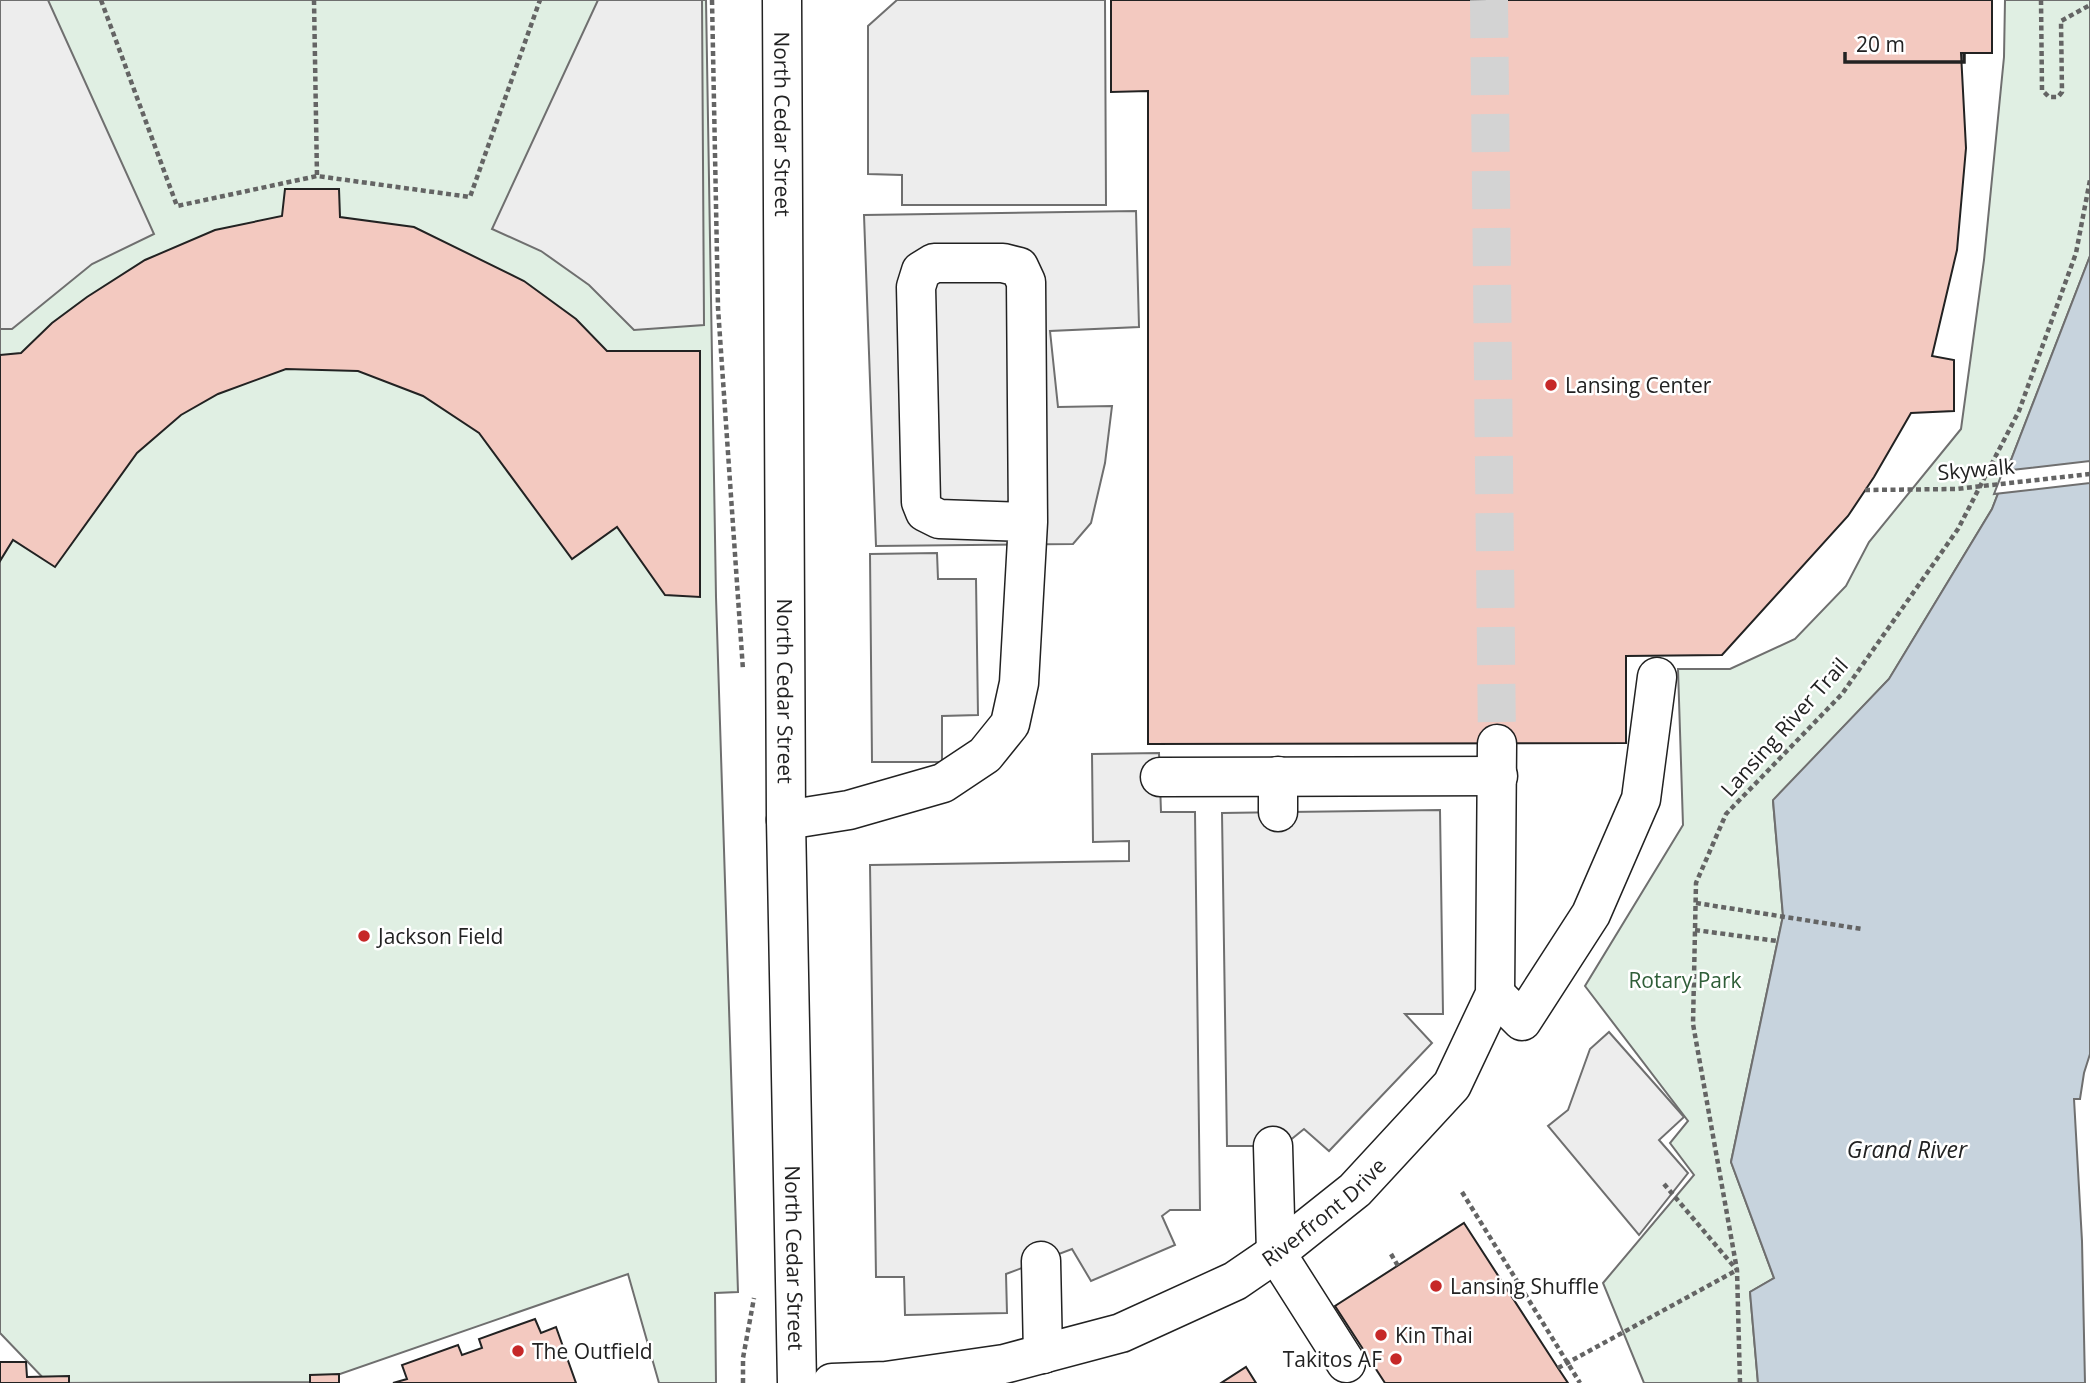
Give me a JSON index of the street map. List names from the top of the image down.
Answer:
{
  "streets": {
    "main road": ["North Cedar Street", "Riverfront Drive"],
    "path": ["Skywalk", "Lansing River Trail"]
  },
  "water": ["Grand River"],
  "parks": ["Rotary Park"],
  "places": [
    "Lansing Center",
    "Jackson Field",
    "Lansing Shuffle",
    "Kin Thai",
    "The Outfield",
    "Takitos AF"
  ],
  "scale_bar": "20 m"
}
